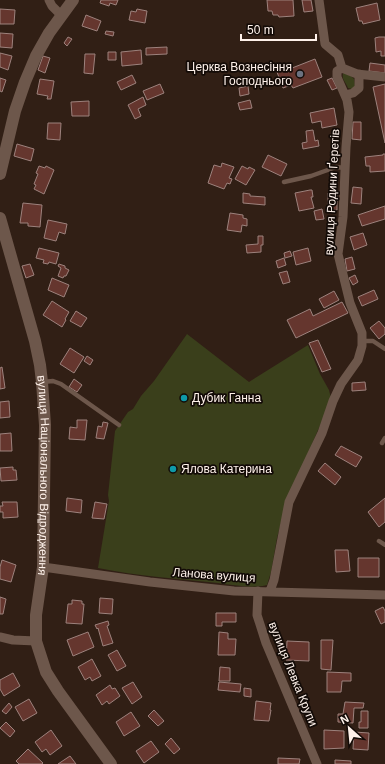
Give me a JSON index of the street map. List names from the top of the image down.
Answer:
{
  "streets": {
    "street": [
      "вулиця Родини Ґеретів",
      "вулиця Національного Відродження",
      "Ланова вулиця",
      "вулиця Левка Крупи"
    ]
  },
  "crossings": [
    ["вулиця Родини Ґеретів", "Ланова вулиця"],
    ["вулиця Національного Відродження", "Ланова вулиця"],
    ["Ланова вулиця", "вулиця Левка Крупи"]
  ],
  "places": ["Церква Вознесіння Господнього", "Дубик Ганна", "Ялова Катерина"],
  "scale_bar": "50 m",
  "north": "top left"
}
